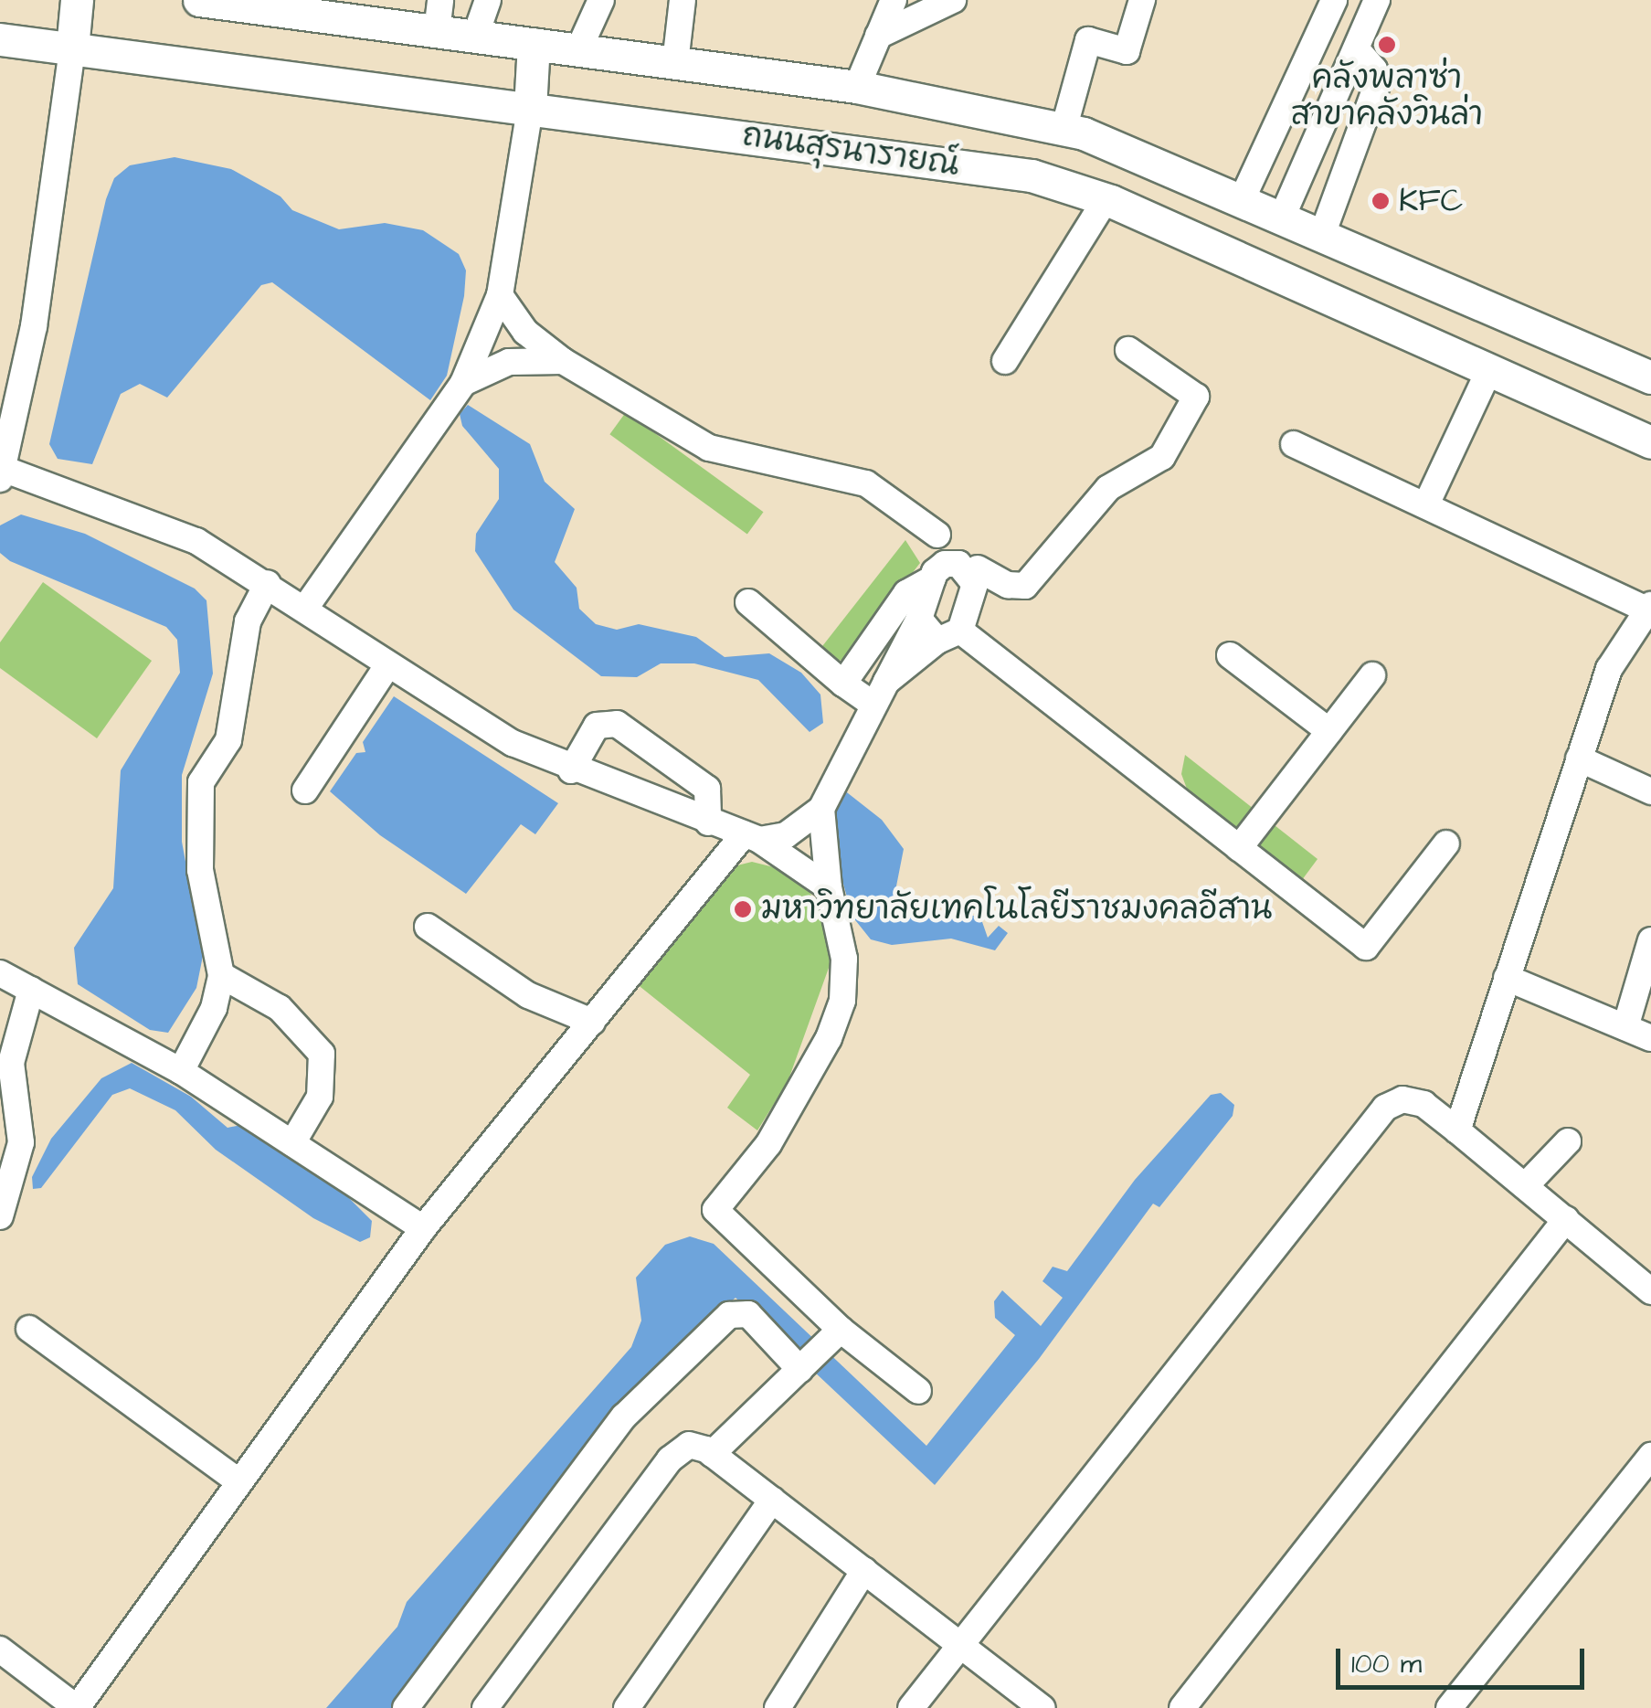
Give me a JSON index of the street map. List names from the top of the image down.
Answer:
{
  "streets": {
    "main road": ["ถนนสุรนารายณ์"]
  },
  "places": ["คลังพลาซ่า สาขาคลังวินล่า", "KFC", "มหาวิทยาลัยเทคโนโลยีราชมงคลอีสาน"],
  "scale_bar": "100 m"
}
